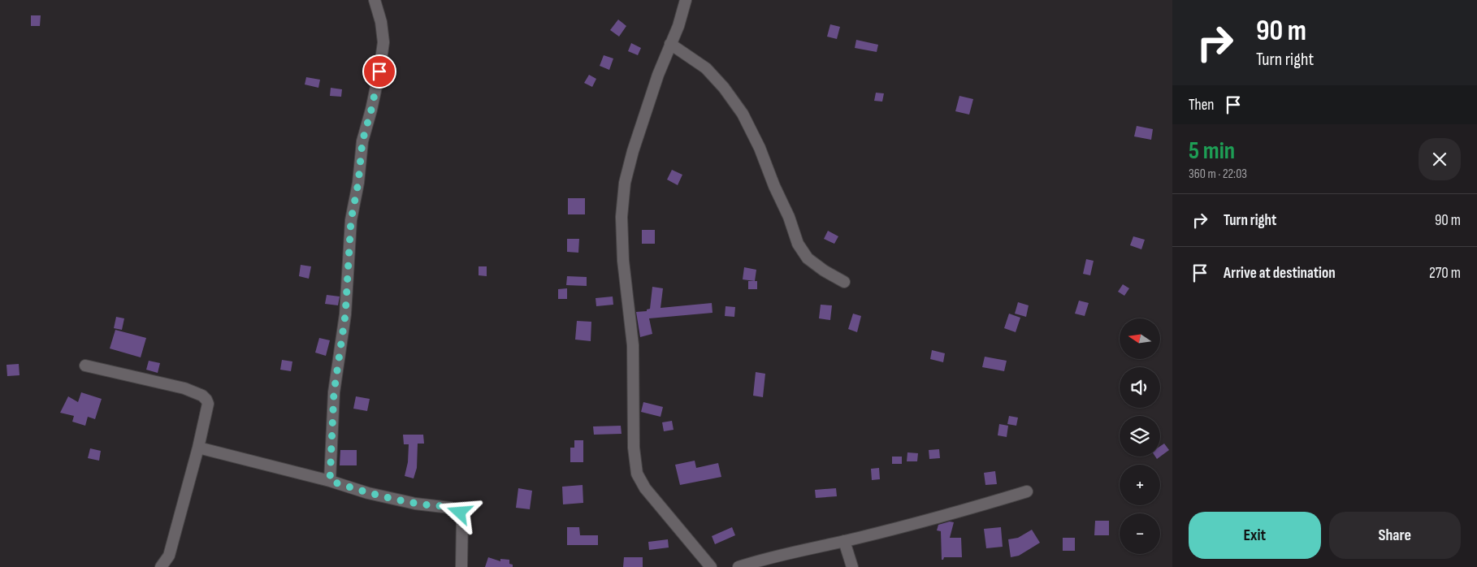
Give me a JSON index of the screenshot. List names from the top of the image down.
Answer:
{
  "north": "left",
  "page": {
    "turn": ["90 m", "Turn right"],
    "then": "Then",
    "heading": ["5 min", "360 m · 22:03"],
    "list": [
      {
        "name": "Turn right",
        "value": "90 m"
      },
      {
        "name": "Arrive at destination",
        "value": "270 m"
      }
    ],
    "map_buttons": ["+", "−"],
    "buttons": ["Exit", "Share"]
  }
}
